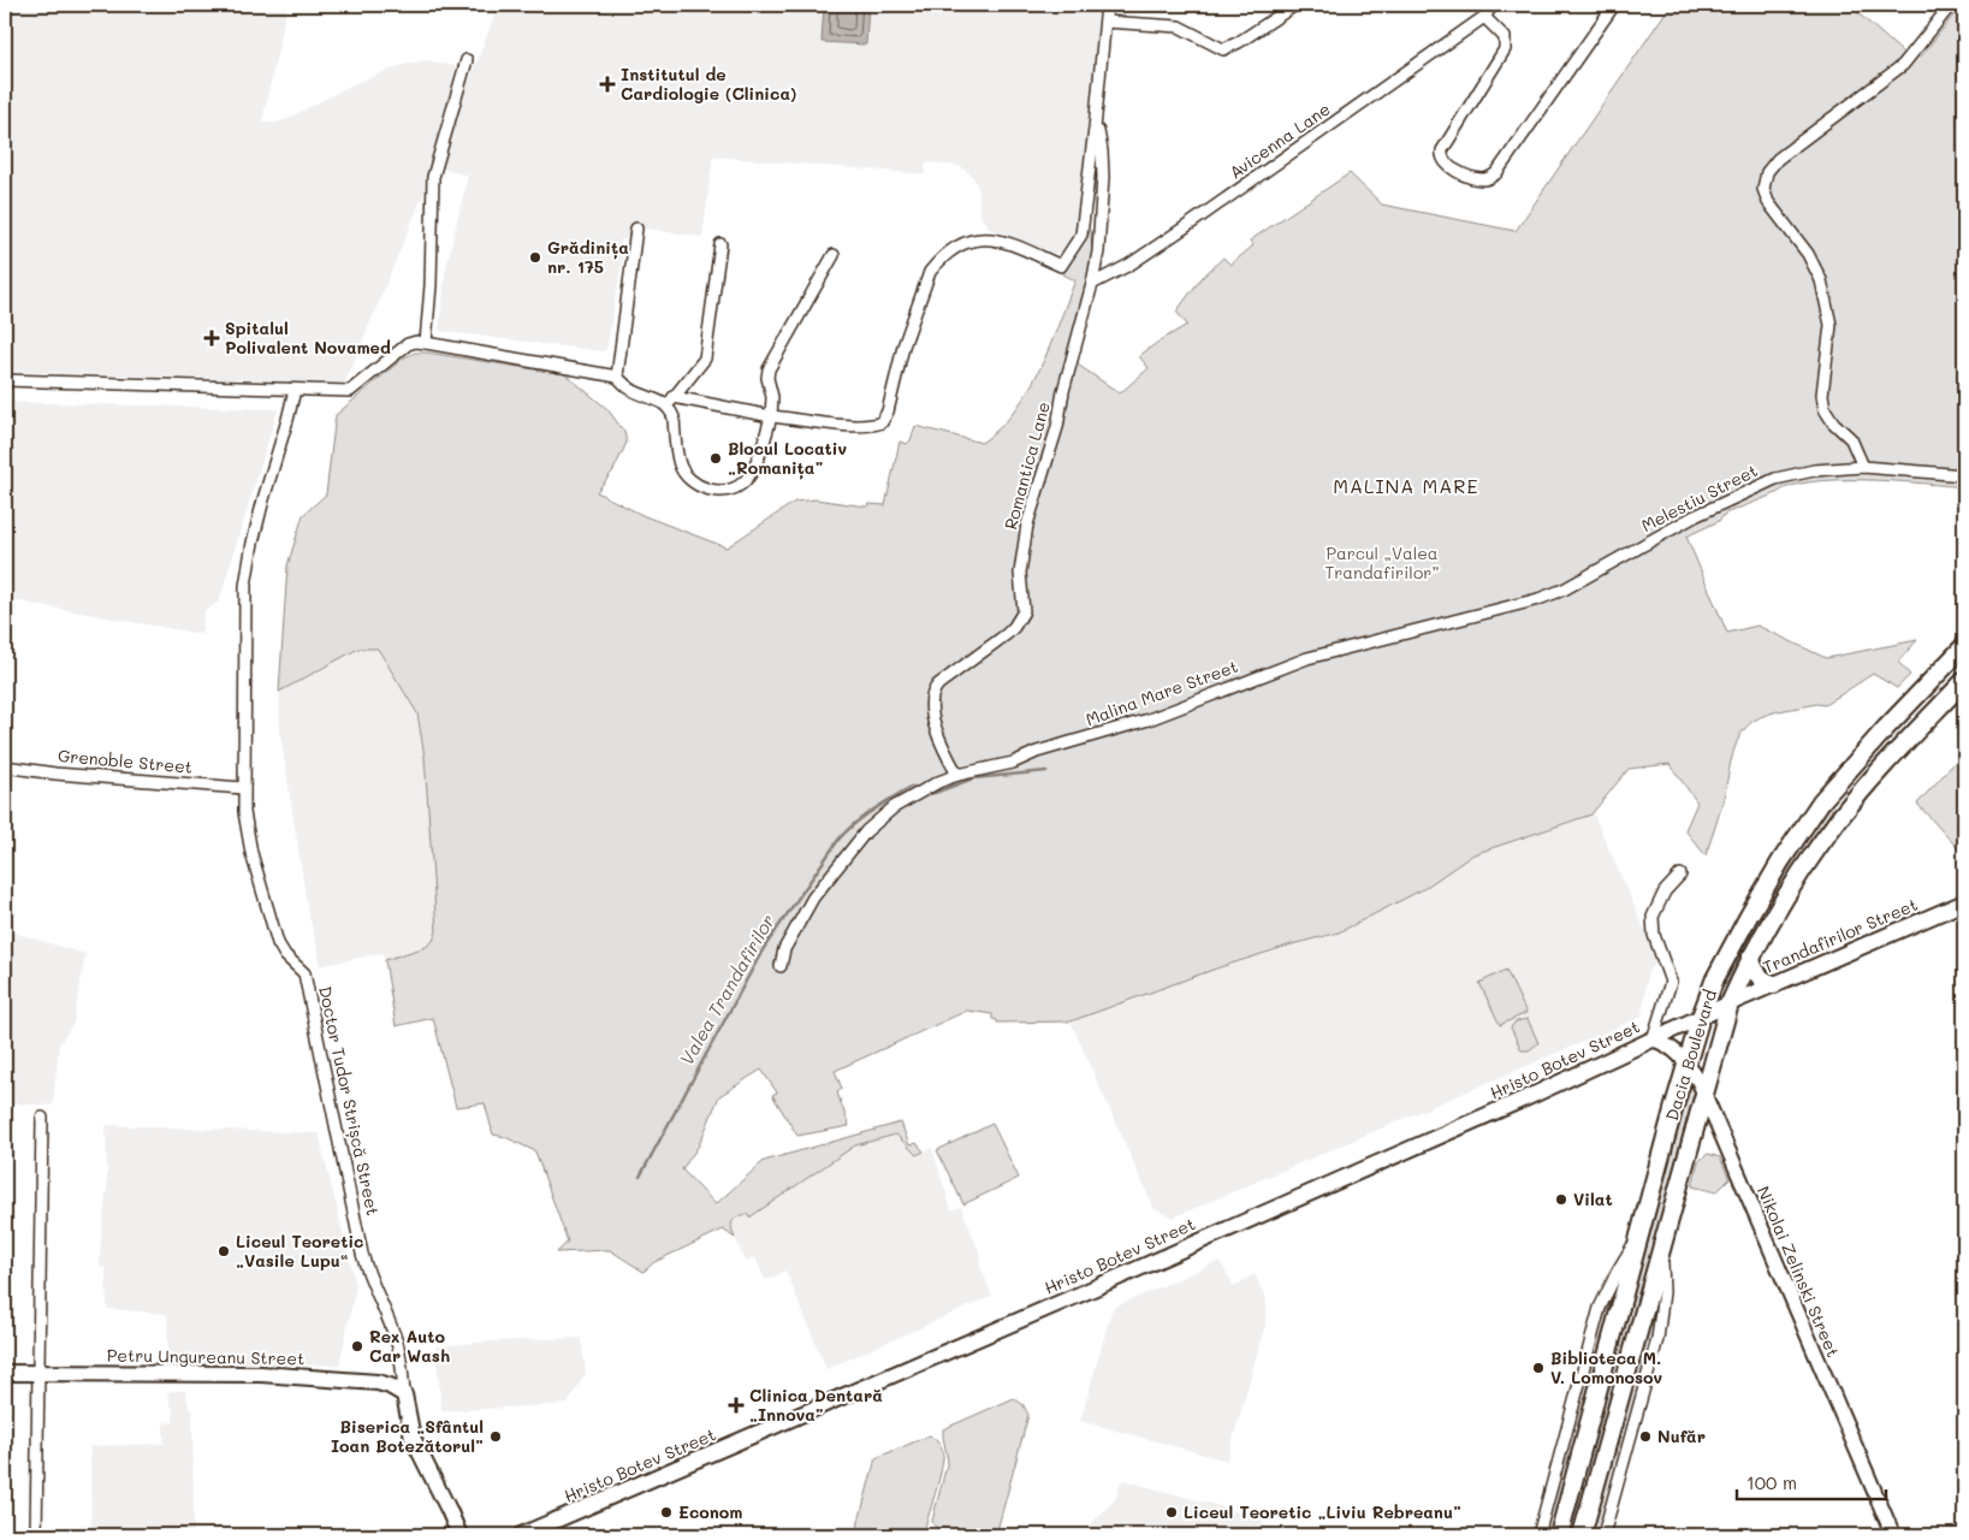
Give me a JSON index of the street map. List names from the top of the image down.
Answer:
{
  "streets": {
    "highway": ["Dacia Boulevard"],
    "main road": [
      "Trandafirilor Street",
      "Hristo Botev Street",
      "Doctor Tudor Strișcă Street",
      "Petru Ungureanu Street"
    ],
    "street": [
      "Avicenna Lane",
      "Romantica Lane",
      "Melestiu Street",
      "Malina Mare Street",
      "Grenoble Street",
      "Nikolai Zelinski Street"
    ]
  },
  "crossings": [
    ["Avicenna Lane", "Romantica Lane"],
    ["Romantica Lane", "Malina Mare Street"],
    ["Melestiu Street", "Malina Mare Street"],
    ["Grenoble Street", "Doctor Tudor Strișcă Street"],
    ["Trandafirilor Street", "Dacia Boulevard"],
    ["Trandafirilor Street", "Hristo Botev Street"],
    ["Dacia Boulevard", "Hristo Botev Street"],
    ["Dacia Boulevard", "Nikolai Zelinski Street"],
    ["Hristo Botev Street", "Nikolai Zelinski Street"],
    ["Doctor Tudor Strișcă Street", "Petru Ungureanu Street"]
  ],
  "districts": ["MALINA MARE"],
  "water": ["Valea Trandafirilor"],
  "parks": ["Parcul „Valea Trandafirilor”"],
  "places": {
    "health": ["Institutul de Cardiologie (Clinica)", "Spitalul Polivalent Novamed", "Clinica Dentară „Innova”"],
    "other": [
      "Grădinița nr. 175",
      "Blocul Locativ „Romanița”",
      "Vilat",
      "Liceul Teoretic „Vasile Lupu“",
      "Rex Auto Car Wash",
      "Biblioteca M. V. Lomonosov",
      "Biserica „Sfântul Ioan Botezătorul”",
      "Nufăr",
      "Econom",
      "Liceul Teoretic „Liviu Rebreanu”"
    ]
  },
  "scale_bar": "100 m"
}
